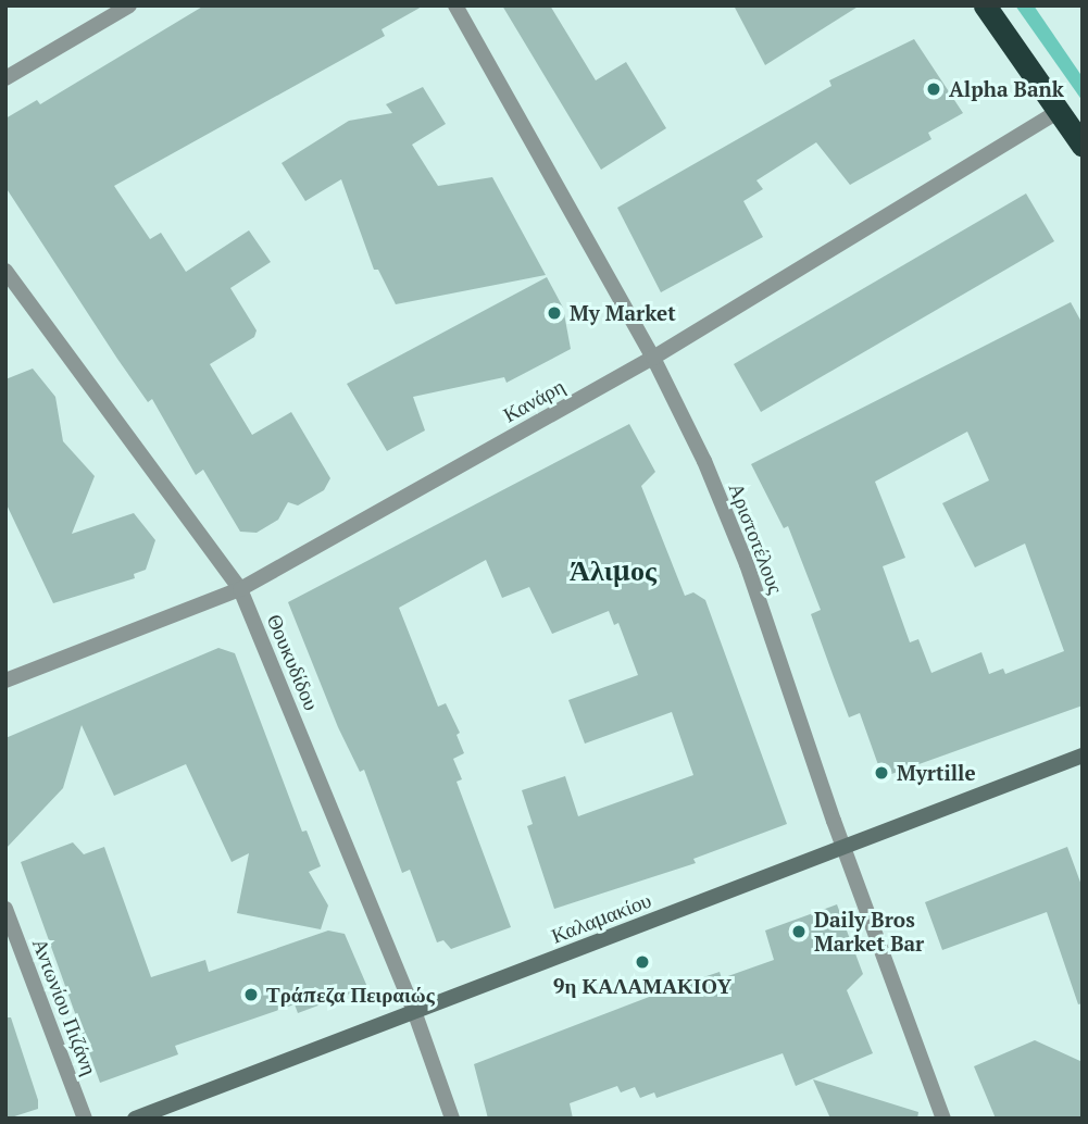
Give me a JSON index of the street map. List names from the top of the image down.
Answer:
{
  "streets": {
    "main road": ["Καλαμακίου"],
    "street": [
      "Κανάρη",
      "Αριστοτέλους",
      "Θουκυδίδου",
      "Αντωνίου Πιζάνη"
    ]
  },
  "crossings": [
    ["Κανάρη", "Αριστοτέλους"],
    ["Κανάρη", "Θουκυδίδου"],
    ["Αριστοτέλους", "Καλαμακίου"],
    ["Θουκυδίδου", "Καλαμακίου"]
  ],
  "districts": ["Άλιμος"],
  "places": [
    "Alpha Bank",
    "My Market",
    "Myrtille",
    "Daily Bros Market Bar",
    "9η ΚΑΛΑΜΑΚΙΟΥ",
    "Τράπεζα Πειραιώς"
  ]
}
